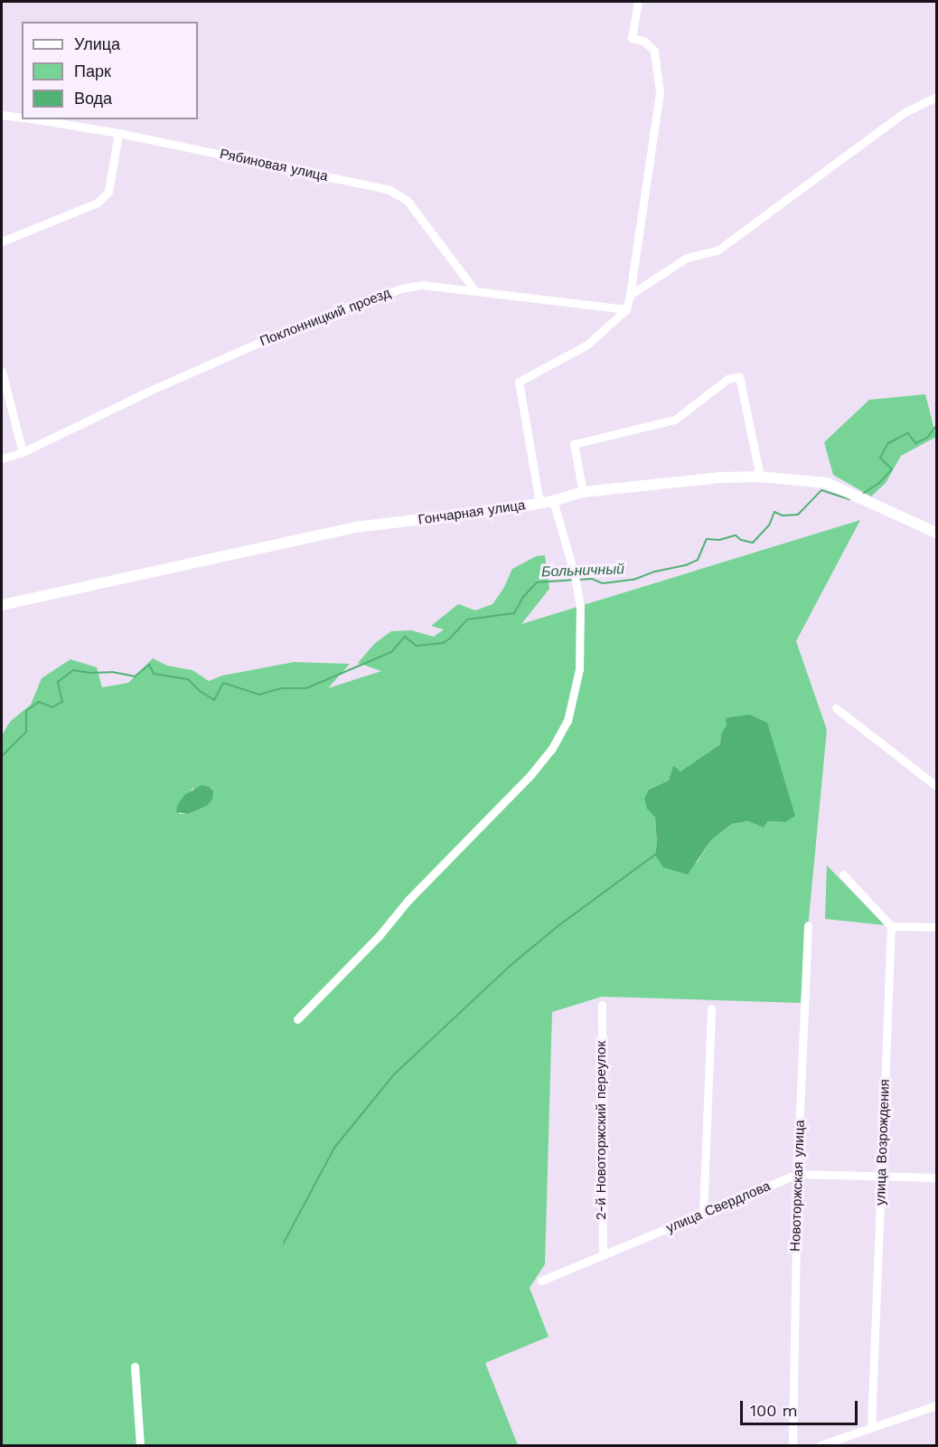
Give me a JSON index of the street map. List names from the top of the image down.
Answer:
{
  "streets": {
    "street": [
      "Рябиновая улица",
      "Поклонницкий проезд",
      "Гончарная улица",
      "2-й Новоторжский переулок",
      "улица Возрождения",
      "Новоторжская улица",
      "улица Свердлова"
    ]
  },
  "crossings": [
    ["Рябиновая улица", "Поклонницкий проезд"],
    ["2-й Новоторжский переулок", "улица Свердлова"],
    ["улица Возрождения", "улица Свердлова"],
    ["Новоторжская улица", "улица Свердлова"]
  ],
  "water": ["Больничный"],
  "legend": ["Улица", "Парк", "Вода"],
  "scale_bar": "100 m"
}
